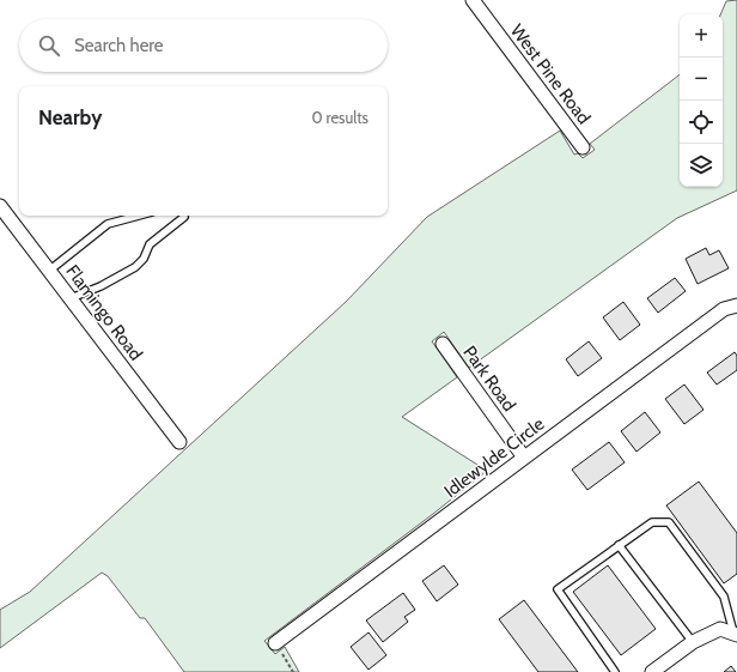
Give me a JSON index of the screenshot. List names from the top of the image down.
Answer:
{
  "streets": {
    "street": [
      "West Pine Road",
      "Flamingo Road",
      "Park Road",
      "Idlewylde Circle"
    ]
  },
  "crossings": [
    ["Park Road", "Idlewylde Circle"]
  ],
  "page": {
    "map_buttons": ["+", "−"],
    "search": "Search here",
    "heading": ["Nearby", "0 results"]
  }
}
